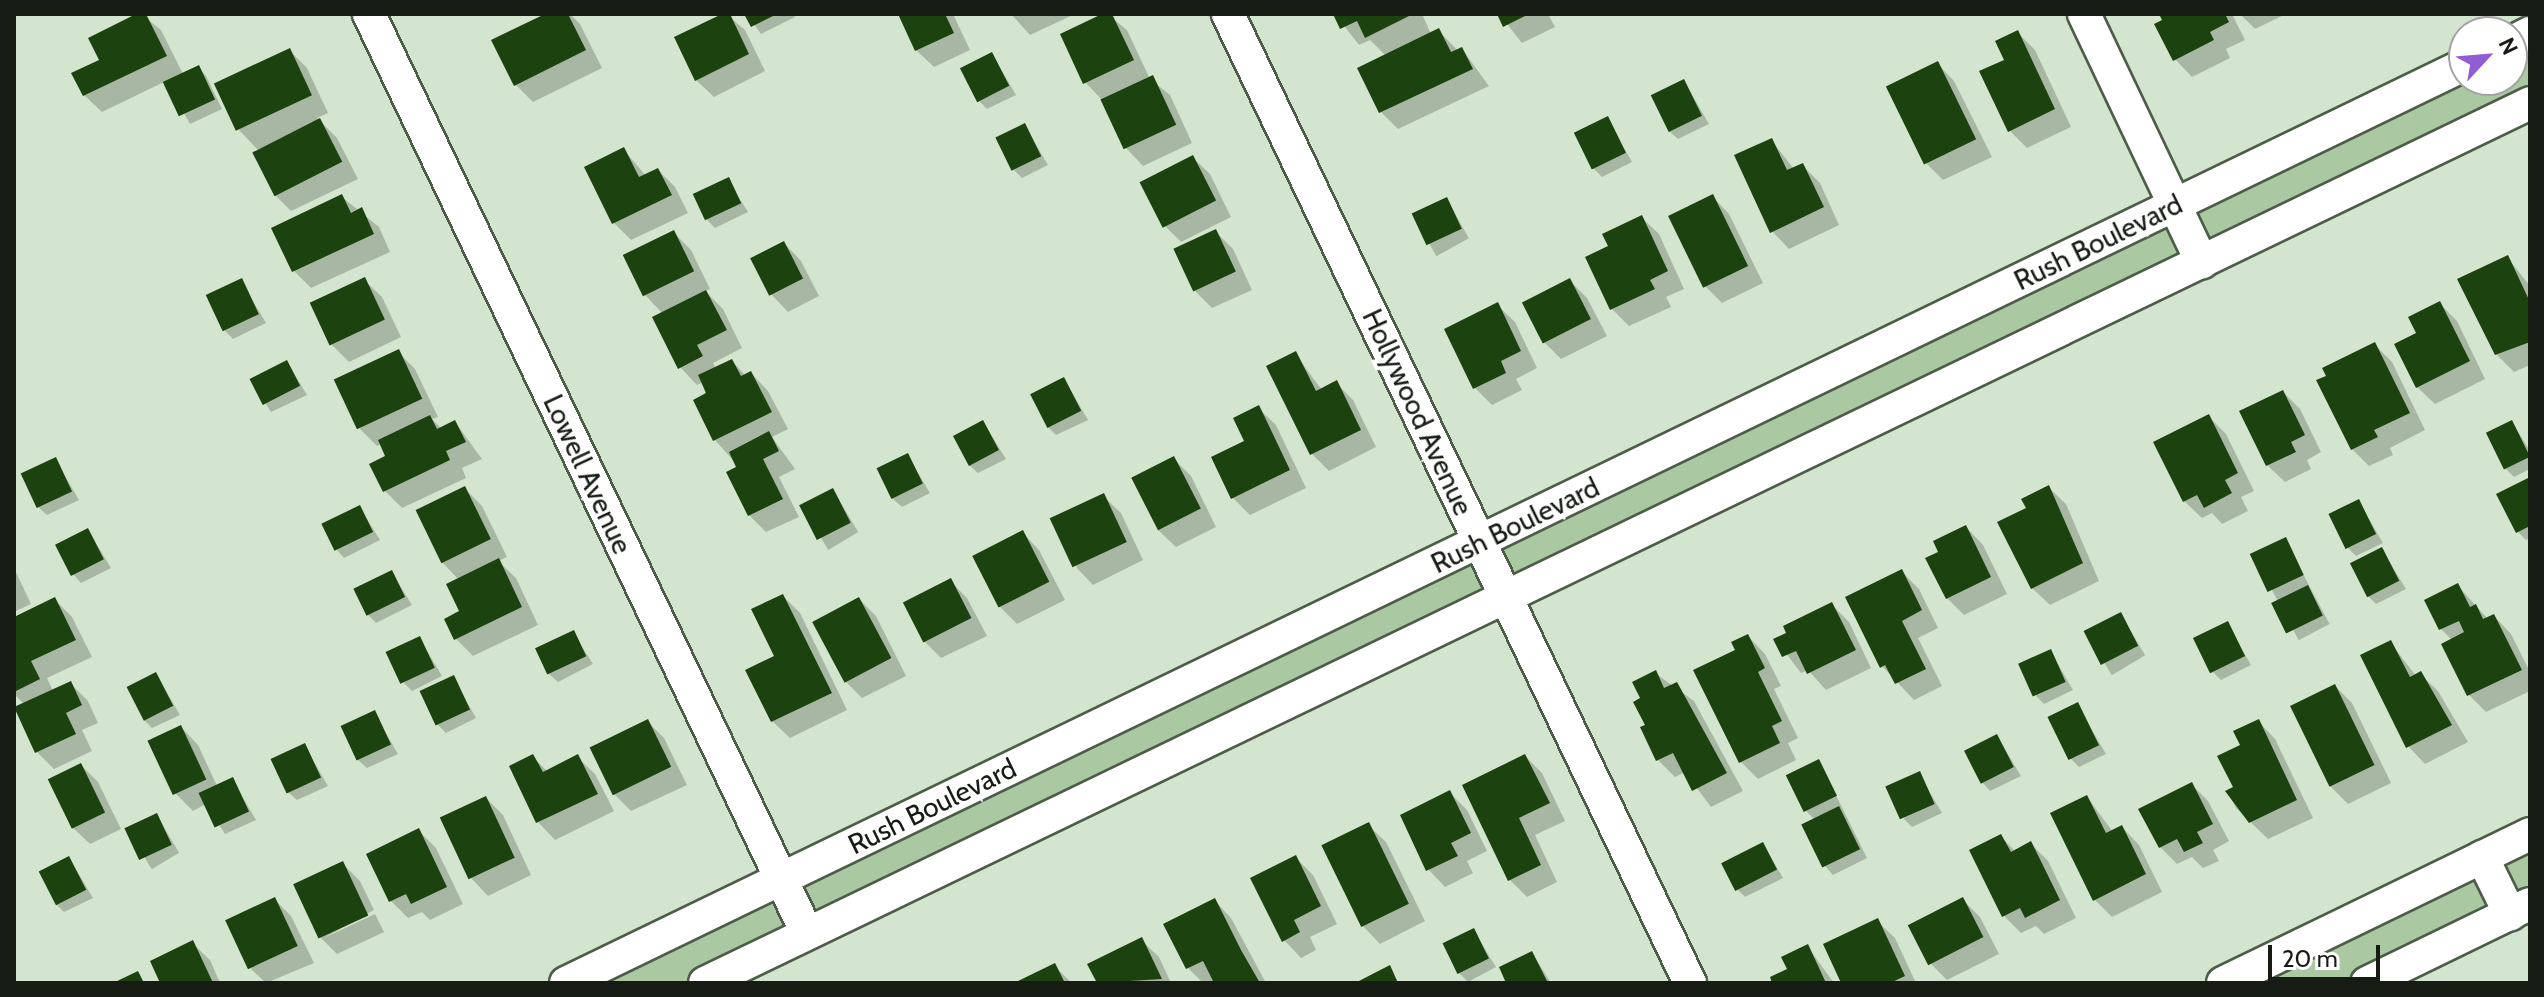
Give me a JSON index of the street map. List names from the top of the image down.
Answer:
{
  "streets": {
    "street": ["Rush Boulevard", "Hollywood Avenue", "Lowell Avenue"]
  },
  "crossings": [
    ["Rush Boulevard", "Hollywood Avenue"],
    ["Rush Boulevard", "Lowell Avenue"]
  ],
  "scale_bar": "20 m",
  "north": "top right"
}
